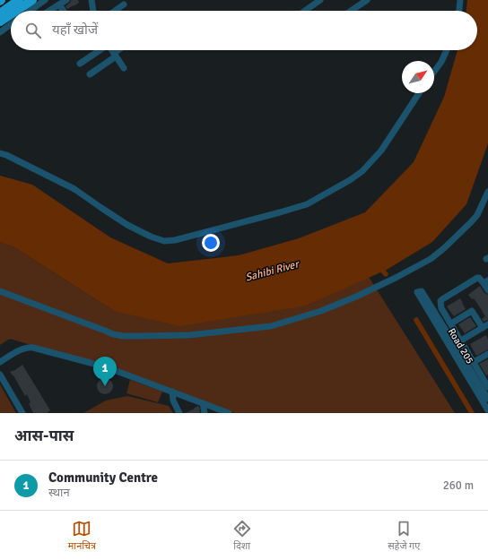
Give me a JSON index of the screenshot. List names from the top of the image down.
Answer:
{
  "streets": {
    "street": ["Road 205"]
  },
  "water": ["Sahibi River"],
  "north": "top right",
  "page": {
    "search": "यहाँ खोजें",
    "pins": "1",
    "heading": "आस-पास",
    "list": [
      {
        "mark": "1",
        "name": "Community Centre",
        "note": "स्थान",
        "value": "260 m"
      }
    ],
    "nav": ["मानचित्र", "दिशा", "सहेजे गए"]
  }
}
